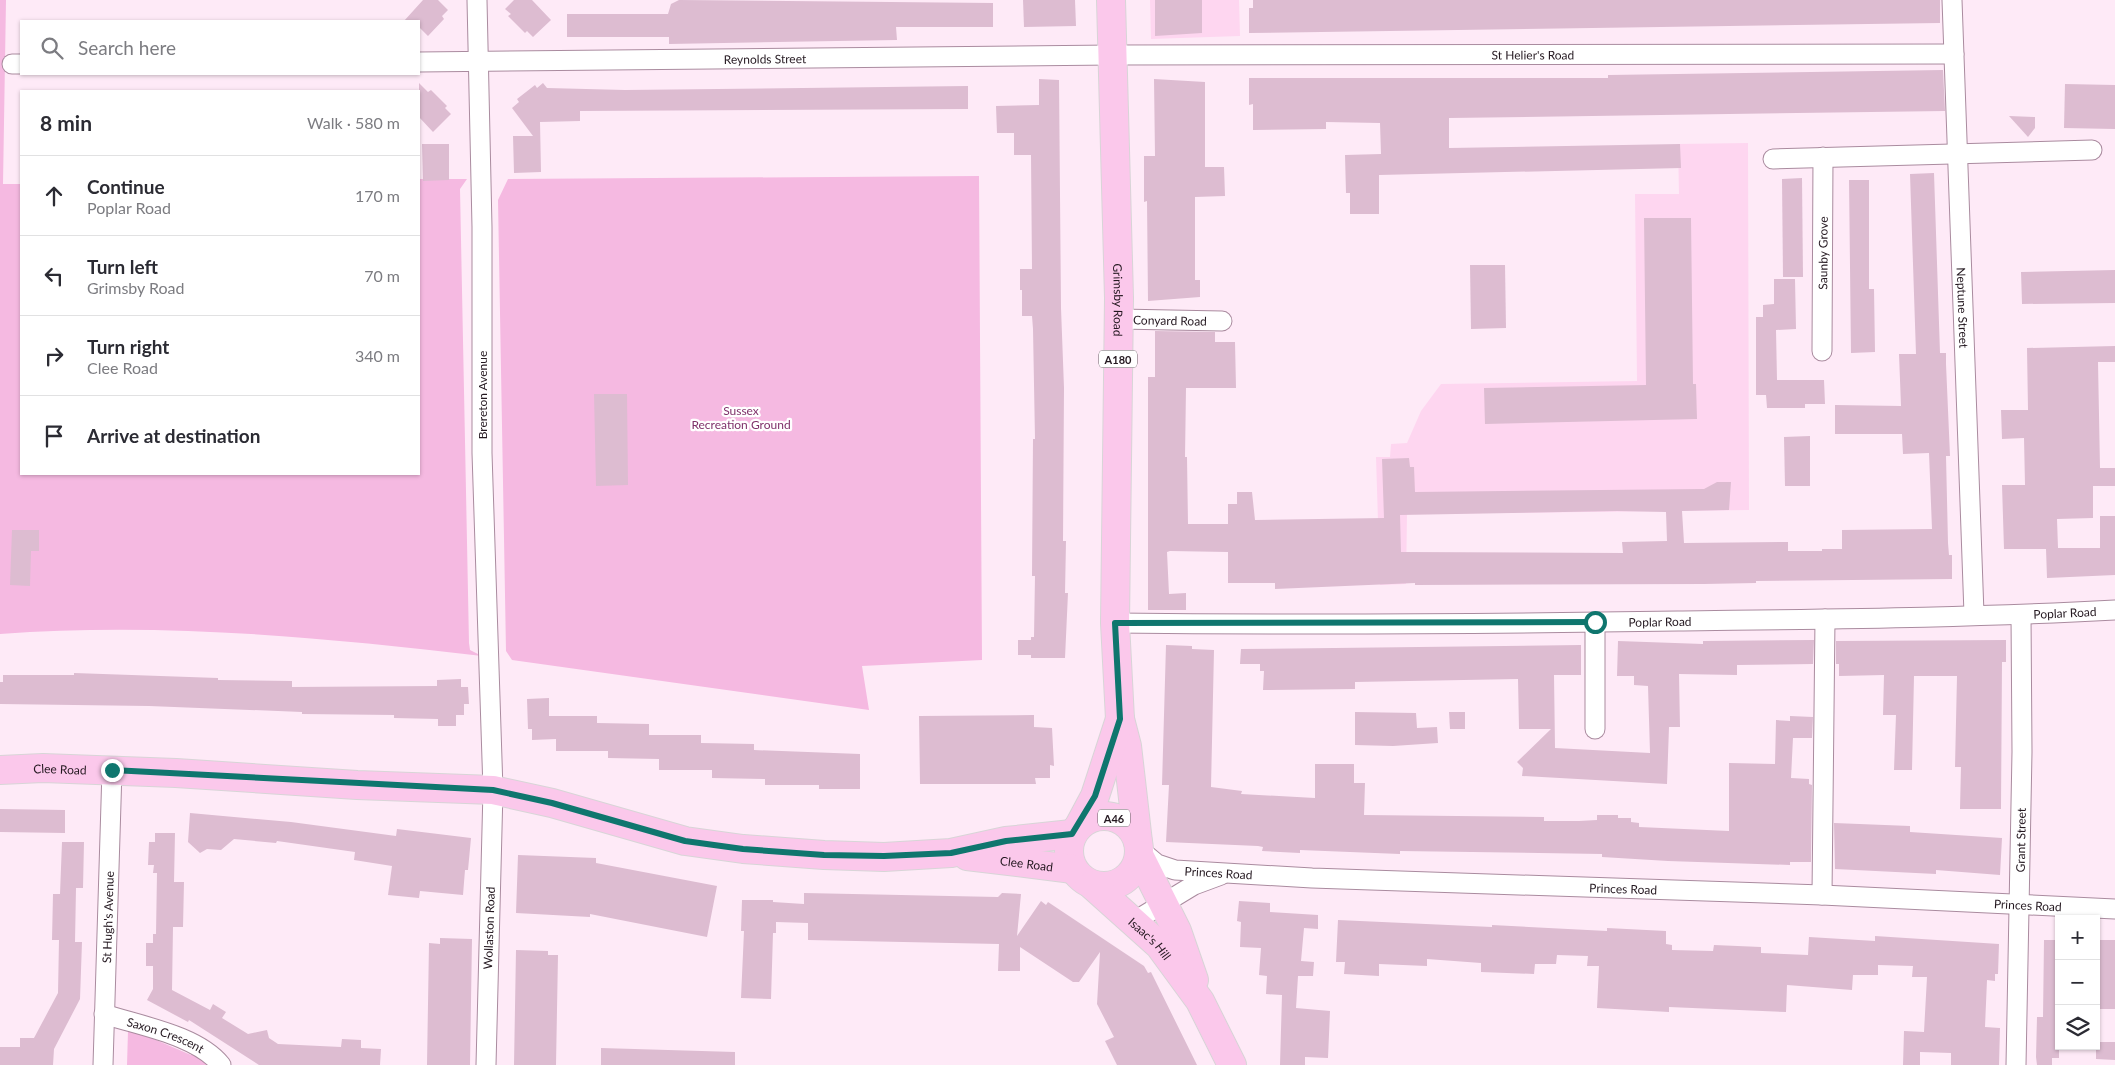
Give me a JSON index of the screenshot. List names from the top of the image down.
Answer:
{
  "streets": {
    "main road": [
      "Grimsby Road",
      "A180",
      "Clee Road",
      "A46",
      "Isaac's Hill"
    ],
    "street": [
      "St Helier's Road",
      "Reynolds Street",
      "Saunby Grove",
      "Neptune Street",
      "Conyard Road",
      "Brereton Avenue",
      "Poplar Road",
      "Grant Street",
      "Princes Road",
      "St Hugh's Avenue",
      "Wollaston Road",
      "Saxon Crescent"
    ]
  },
  "crossings": [
    ["St Helier's Road", "Reynolds Street"],
    ["St Helier's Road", "Grimsby Road"],
    ["St Helier's Road", "Neptune Street"],
    ["Reynolds Street", "Grimsby Road"],
    ["Reynolds Street", "Brereton Avenue"],
    ["Grimsby Road", "Conyard Road"],
    ["Grimsby Road", "Poplar Road"],
    ["Grimsby Road", "Clee Road"],
    ["Grimsby Road", "A46"],
    ["Grimsby Road", "Princes Road"],
    ["Grimsby Road", "Isaac's Hill"],
    ["Neptune Street", "Poplar Road"],
    ["Brereton Avenue", "Clee Road"],
    ["Brereton Avenue", "Wollaston Road"],
    ["Poplar Road", "Grant Street"],
    ["Clee Road", "A46"],
    ["Clee Road", "Princes Road"],
    ["Clee Road", "St Hugh's Avenue"],
    ["Clee Road", "Wollaston Road"],
    ["Clee Road", "Isaac's Hill"],
    ["A46", "Princes Road"],
    ["A46", "Isaac's Hill"],
    ["Grant Street", "Princes Road"],
    ["Princes Road", "Isaac's Hill"],
    ["St Hugh's Avenue", "Saxon Crescent"]
  ],
  "parks": ["Sussex Recreation Ground"],
  "page": {
    "search": "Search here",
    "heading": ["8 min", "Walk · 580 m"],
    "list": [
      ["Continue", "Poplar Road", "170 m"],
      ["Turn left", "Grimsby Road", "70 m"],
      ["Turn right", "Clee Road", "340 m"],
      "Arrive at destination"
    ],
    "map_buttons": ["+", "−"]
  }
}
